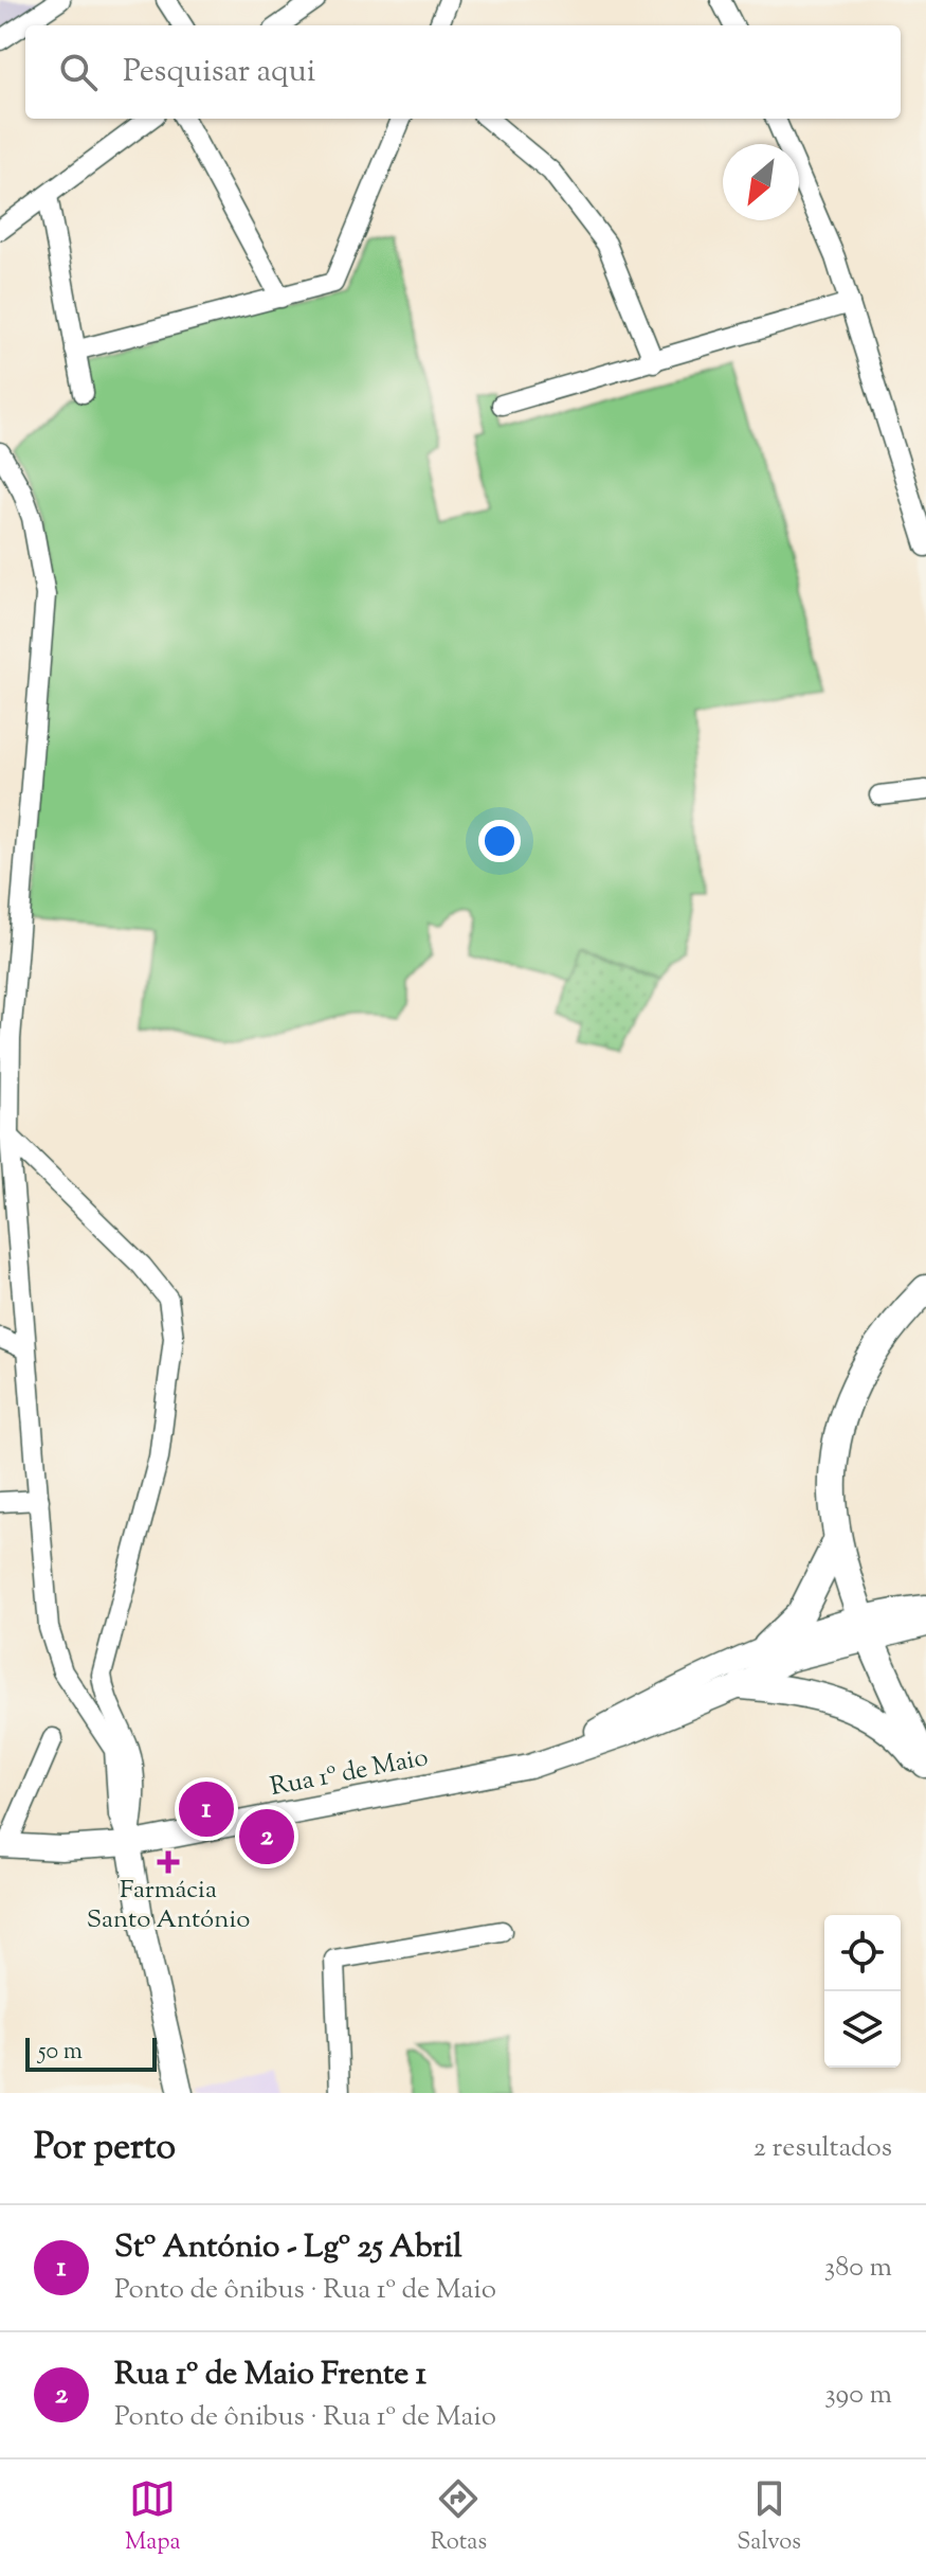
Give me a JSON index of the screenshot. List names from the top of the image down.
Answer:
{
  "streets": {
    "main road": ["Rua 1º de Maio"]
  },
  "places": {
    "health": ["Farmácia Santo António"]
  },
  "scale_bar": "50 m",
  "north": "bottom left",
  "page": {
    "search": "Pesquisar aqui",
    "pins": ["1", "2"],
    "scale": "50 m",
    "heading": ["Por perto", "2 resultados"],
    "list": [
      {
        "mark": "1",
        "name": "Stº António - Lgº 25 Abril",
        "note": "Ponto de ônibus · Rua 1º de Maio",
        "value": "380 m"
      },
      {
        "mark": "2",
        "name": "Rua 1º de Maio Frente 1",
        "note": "Ponto de ônibus · Rua 1º de Maio",
        "value": "390 m"
      }
    ],
    "nav": ["Mapa", "Rotas", "Salvos"]
  }
}
